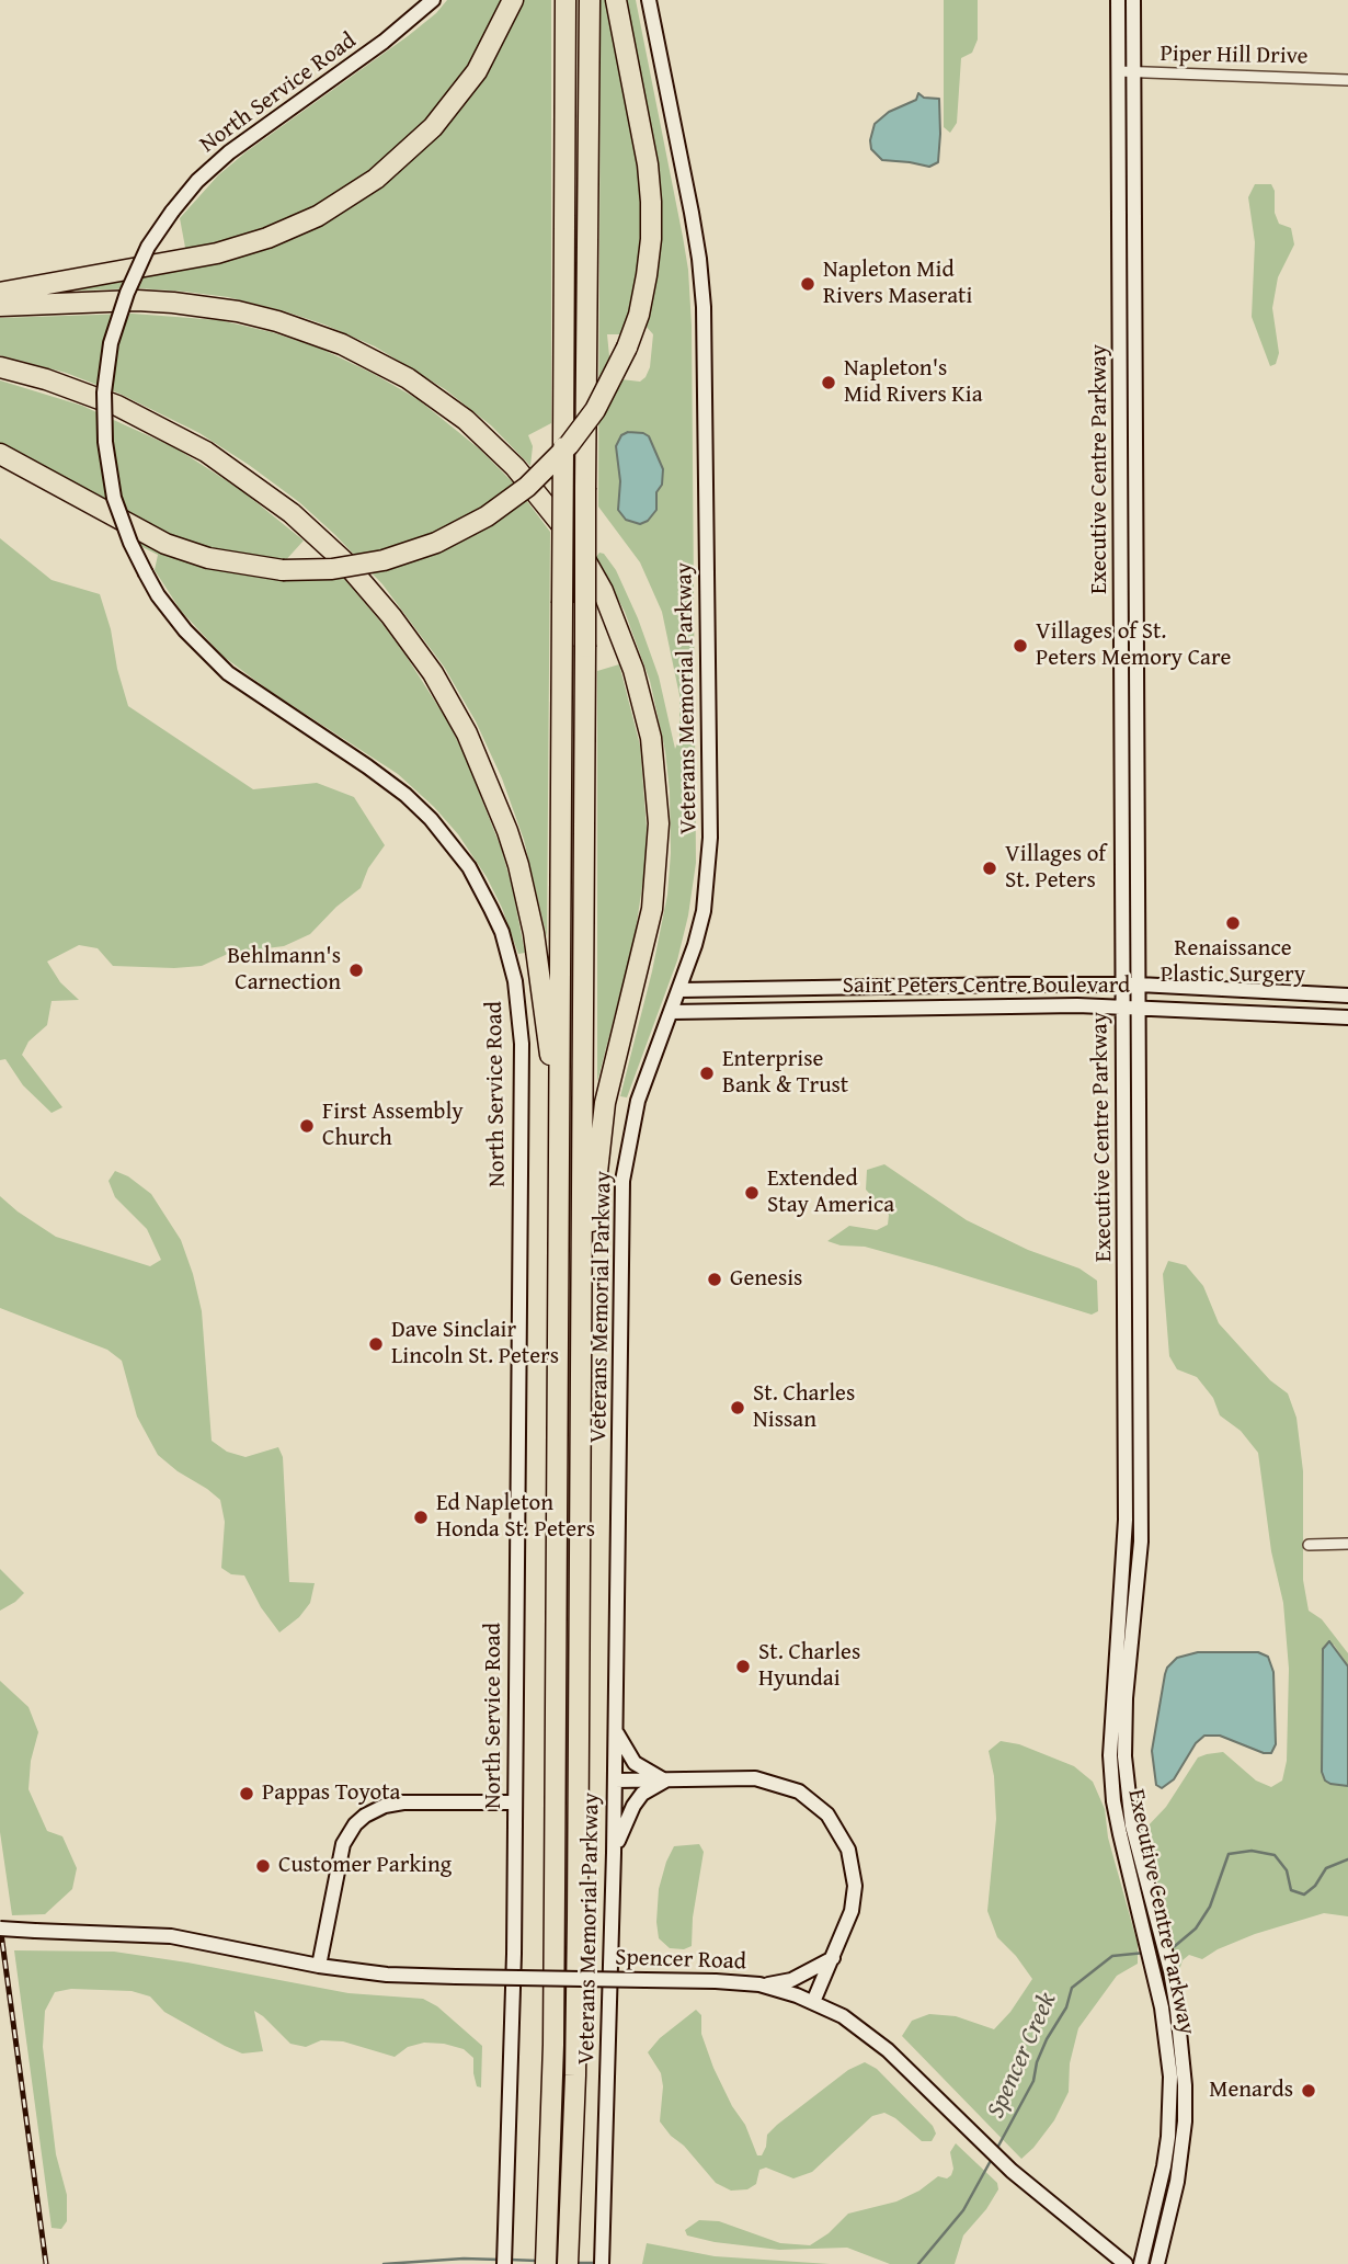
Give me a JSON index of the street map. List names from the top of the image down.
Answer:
{
  "streets": {
    "street": [
      "Piper Hill Drive",
      "North Service Road",
      "Executive Centre Parkway",
      "Veterans Memorial Parkway",
      "Saint Peters Centre Boulevard",
      "Spencer Road"
    ]
  },
  "crossings": [
    ["Piper Hill Drive", "Executive Centre Parkway"],
    ["Executive Centre Parkway", "Saint Peters Centre Boulevard"],
    ["Veterans Memorial Parkway", "Saint Peters Centre Boulevard"]
  ],
  "water": ["Spencer Creek"],
  "places": [
    "Napleton Mid Rivers Maserati",
    "Napleton's Mid Rivers Kia",
    "Villages of St. Peters Memory Care",
    "Villages of St. Peters",
    "Renaissance Plastic Surgery",
    "Behlmann's Carnection",
    "Enterprise Bank & Trust",
    "First Assembly Church",
    "Extended Stay America",
    "Genesis",
    "Dave Sinclair Lincoln St. Peters",
    "St. Charles Nissan",
    "Ed Napleton Honda St. Peters",
    "St. Charles Hyundai",
    "Pappas Toyota",
    "Customer Parking",
    "Menards"
  ]
}
